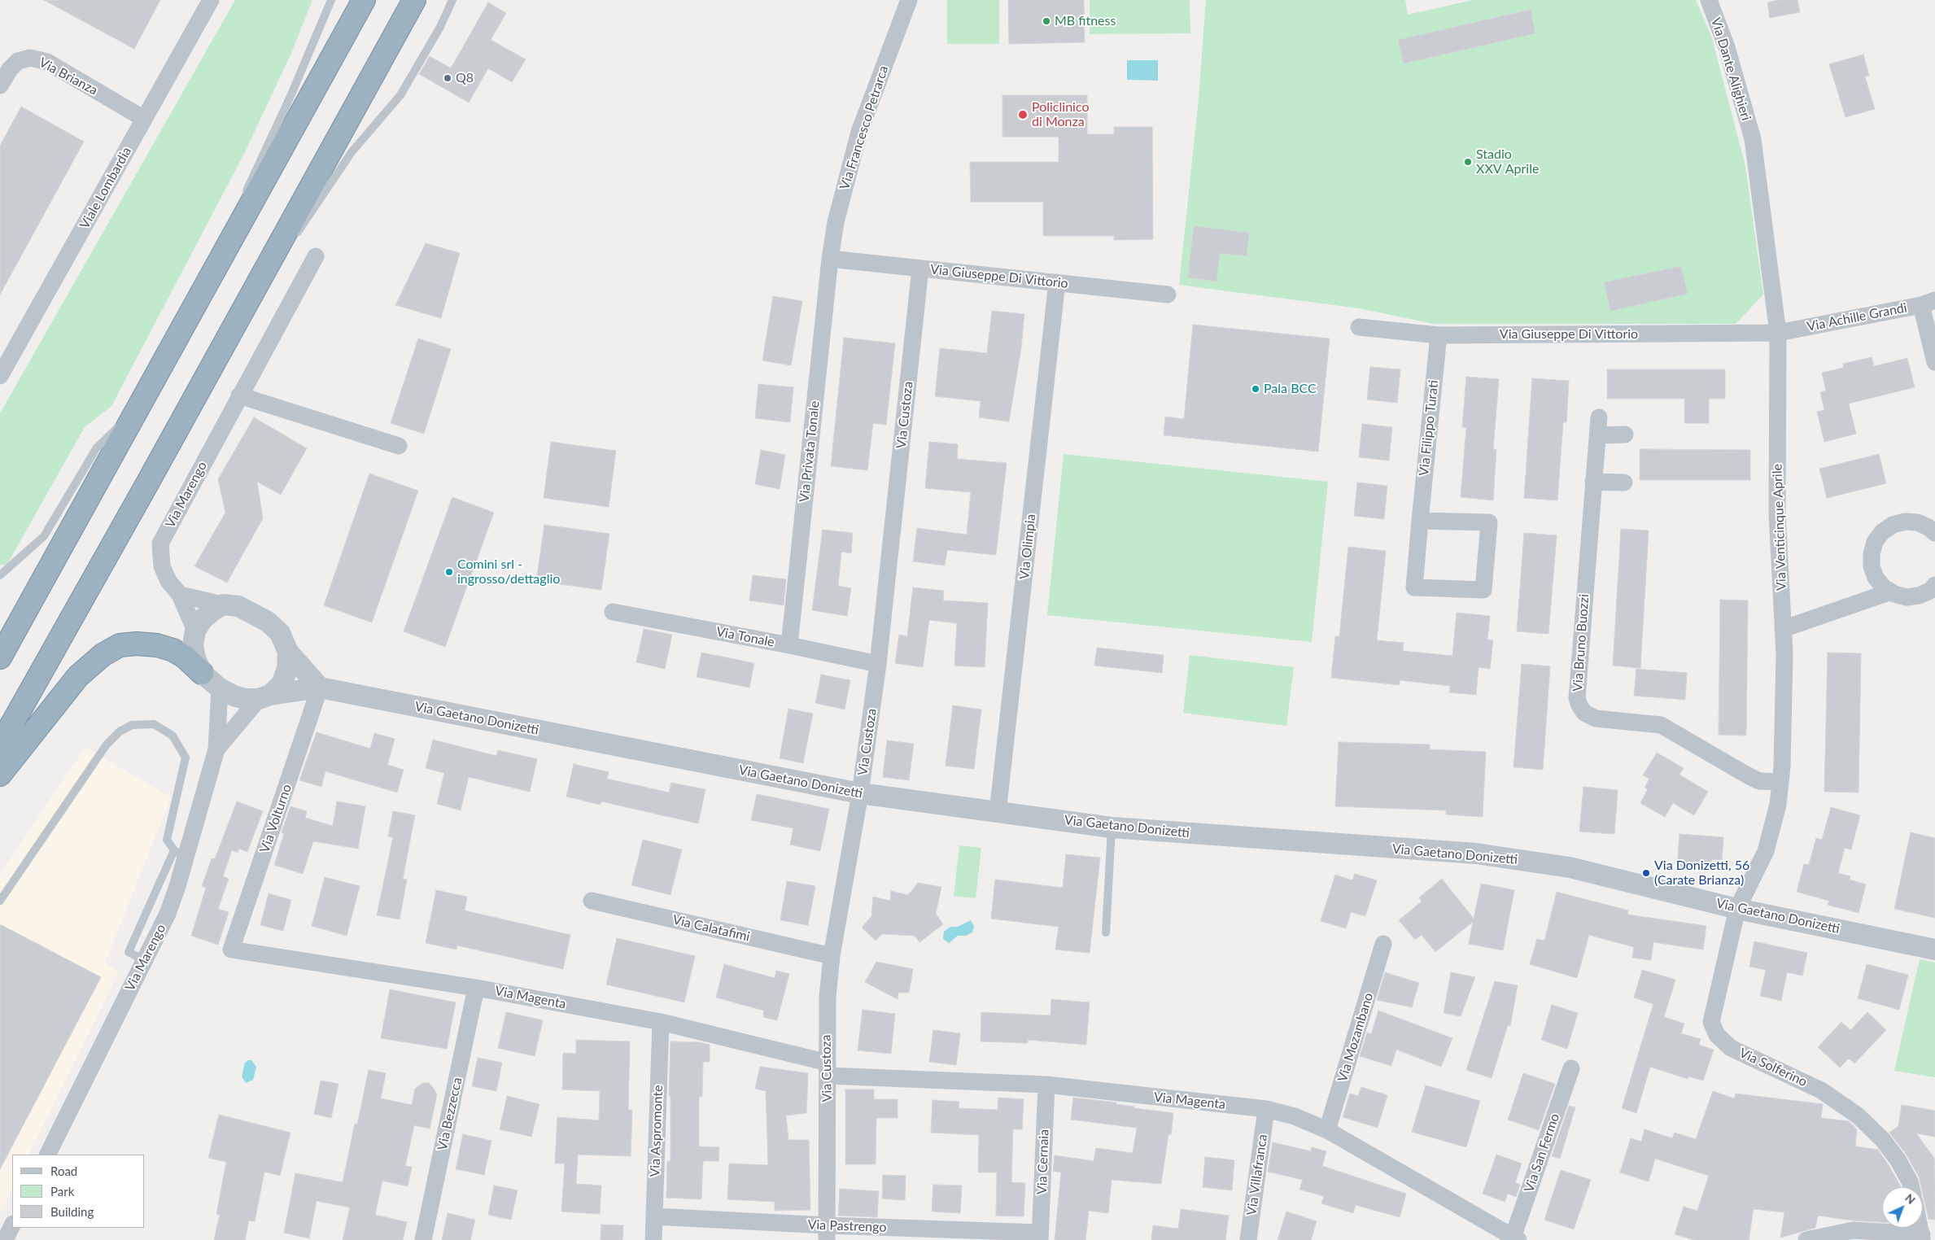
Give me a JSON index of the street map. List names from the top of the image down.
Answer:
{
  "streets": {
    "street": [
      "Via Dante Alighieri",
      "Via Brianza",
      "Via Francesco Petrarca",
      "Viale Lombardia",
      "Via Giuseppe Di Vittorio",
      "Via Achille Grandi",
      "Via Custoza",
      "Via Filippo Turati",
      "Via Privata Tonale",
      "Via Marengo",
      "Via Venticinque Aprile",
      "Via Olimpia",
      "Via Tonale",
      "Via Bruno Buozzi",
      "Via Gaetano Donizetti",
      "Via Volturno",
      "Via Calatafimi",
      "Via Magenta",
      "Via Mozambano",
      "Via Solferino",
      "Via Bezzecca",
      "Via Aspromonte",
      "Via San Fermo",
      "Via Cernaia",
      "Via Villafranca",
      "Via Pastrengo"
    ]
  },
  "crossings": [
    ["Via Dante Alighieri", "Via Venticinque Aprile"],
    ["Via Brianza", "Viale Lombardia"],
    ["Via Francesco Petrarca", "Via Giuseppe Di Vittorio"],
    ["Via Francesco Petrarca", "Via Privata Tonale"],
    ["Via Giuseppe Di Vittorio", "Via Achille Grandi"],
    ["Via Giuseppe Di Vittorio", "Via Custoza"],
    ["Via Giuseppe Di Vittorio", "Via Filippo Turati"],
    ["Via Giuseppe Di Vittorio", "Via Privata Tonale"],
    ["Via Giuseppe Di Vittorio", "Via Venticinque Aprile"],
    ["Via Giuseppe Di Vittorio", "Via Olimpia"],
    ["Via Achille Grandi", "Via Venticinque Aprile"],
    ["Via Custoza", "Via Tonale"],
    ["Via Custoza", "Via Gaetano Donizetti"],
    ["Via Custoza", "Via Calatafimi"],
    ["Via Custoza", "Via Magenta"],
    ["Via Custoza", "Via Pastrengo"],
    ["Via Privata Tonale", "Via Tonale"],
    ["Via Marengo", "Via Gaetano Donizetti"],
    ["Via Venticinque Aprile", "Via Bruno Buozzi"],
    ["Via Venticinque Aprile", "Via Gaetano Donizetti"],
    ["Via Venticinque Aprile", "Via Solferino"],
    ["Via Olimpia", "Via Gaetano Donizetti"],
    ["Via Gaetano Donizetti", "Via Volturno"],
    ["Via Gaetano Donizetti", "Via Solferino"],
    ["Via Volturno", "Via Magenta"],
    ["Via Magenta", "Via Mozambano"],
    ["Via Magenta", "Via Bezzecca"],
    ["Via Magenta", "Via Aspromonte"],
    ["Via Magenta", "Via San Fermo"],
    ["Via Magenta", "Via Cernaia"],
    ["Via Magenta", "Via Villafranca"],
    ["Via Aspromonte", "Via Pastrengo"],
    ["Via Cernaia", "Via Pastrengo"]
  ],
  "places": [
    "MB fitness",
    "Q8",
    "Policlinico di Monza",
    "Stadio XXV Aprile",
    "Pala BCC",
    "Comini srl - ingrosso/dettaglio",
    "Via Donizetti, 56 (Carate Brianza)"
  ],
  "legend": ["Road", "Park", "Building"],
  "north": "top right"
}
